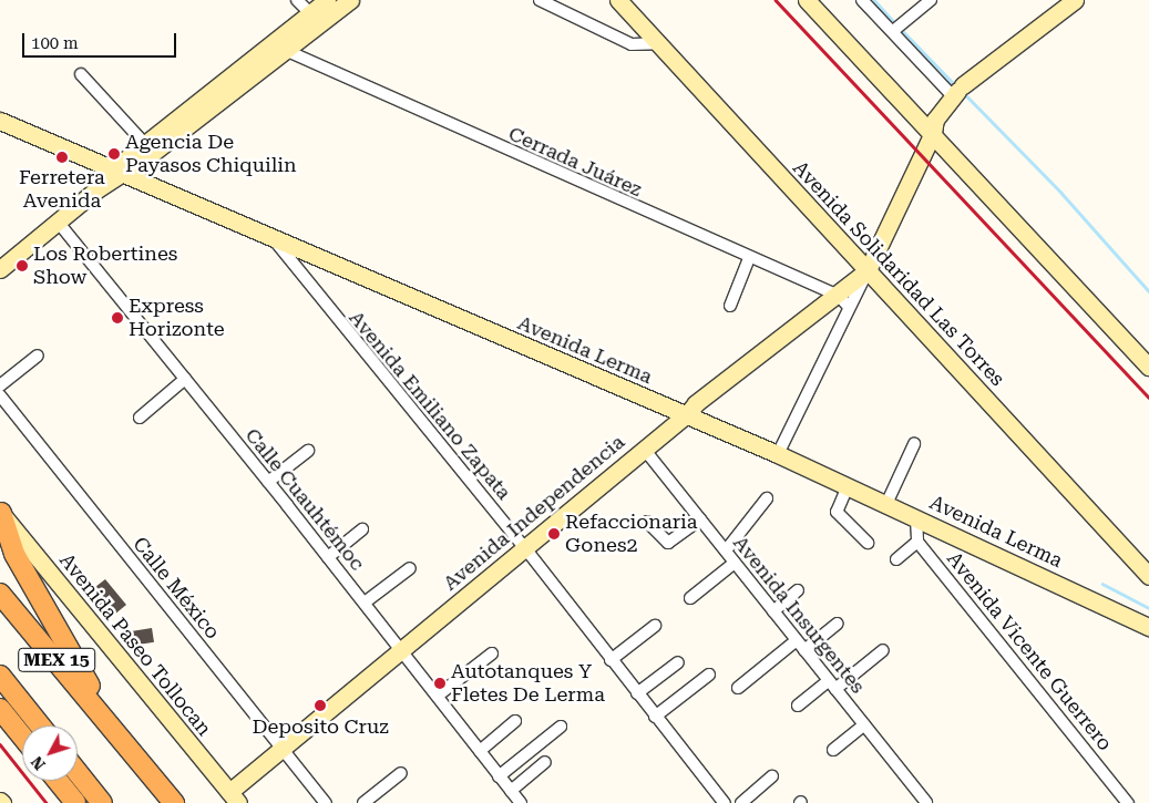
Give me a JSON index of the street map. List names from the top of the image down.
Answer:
{
  "streets": {
    "highway": ["MEX 15"],
    "main road": [
      "Avenida Solidaridad Las Torres",
      "Avenida Lerma",
      "Avenida Independencia",
      "Avenida Paseo Tollocan"
    ],
    "street": [
      "Cerrada Juárez",
      "Avenida Emiliano Zapata",
      "Calle Cuauhtémoc",
      "Calle México",
      "Avenida Insurgentes",
      "Avenida Vicente Guerrero"
    ]
  },
  "crossings": [
    ["Cerrada Juárez", "Avenida Independencia"],
    ["Avenida Solidaridad Las Torres", "Avenida Independencia"],
    ["Avenida Lerma", "Avenida Emiliano Zapata"],
    ["Avenida Lerma", "Avenida Independencia"],
    ["Avenida Emiliano Zapata", "Avenida Independencia"],
    ["Calle Cuauhtémoc", "Avenida Independencia"],
    ["Avenida Independencia", "Calle México"],
    ["Avenida Independencia", "Avenida Insurgentes"],
    ["Avenida Independencia", "Avenida Paseo Tollocan"]
  ],
  "places": [
    "Agencia De Payasos Chiquilin",
    "Ferretera Avenida",
    "Los Robertines Show",
    "Express Horizonte",
    "Refaccionaria Gones2",
    "Autotanques Y Fletes De Lerma",
    "Deposito Cruz"
  ],
  "scale_bar": "100 m",
  "north": "bottom left"
}
